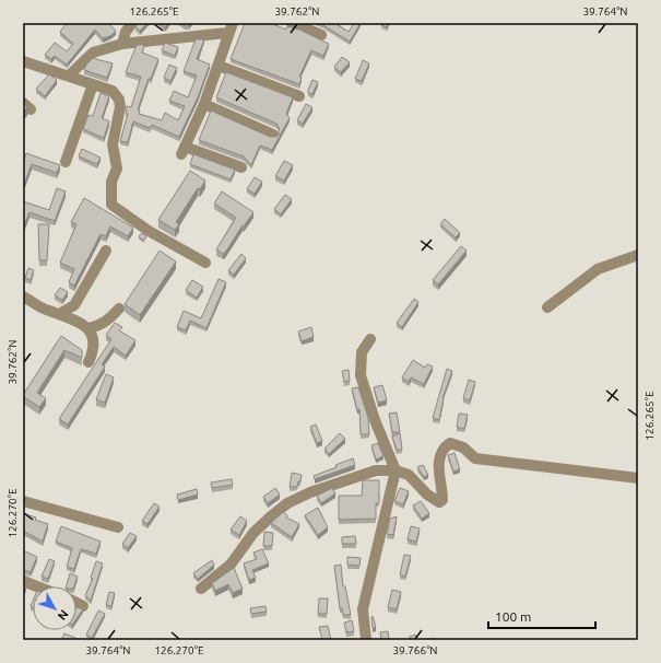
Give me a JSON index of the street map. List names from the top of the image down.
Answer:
{
  "scale_bar": "100 m",
  "north": "bottom right",
  "coordinates": [
    "126.265°E",
    "39.762°N",
    "39.764°N",
    "126.270°E",
    "39.766°N"
  ]
}
